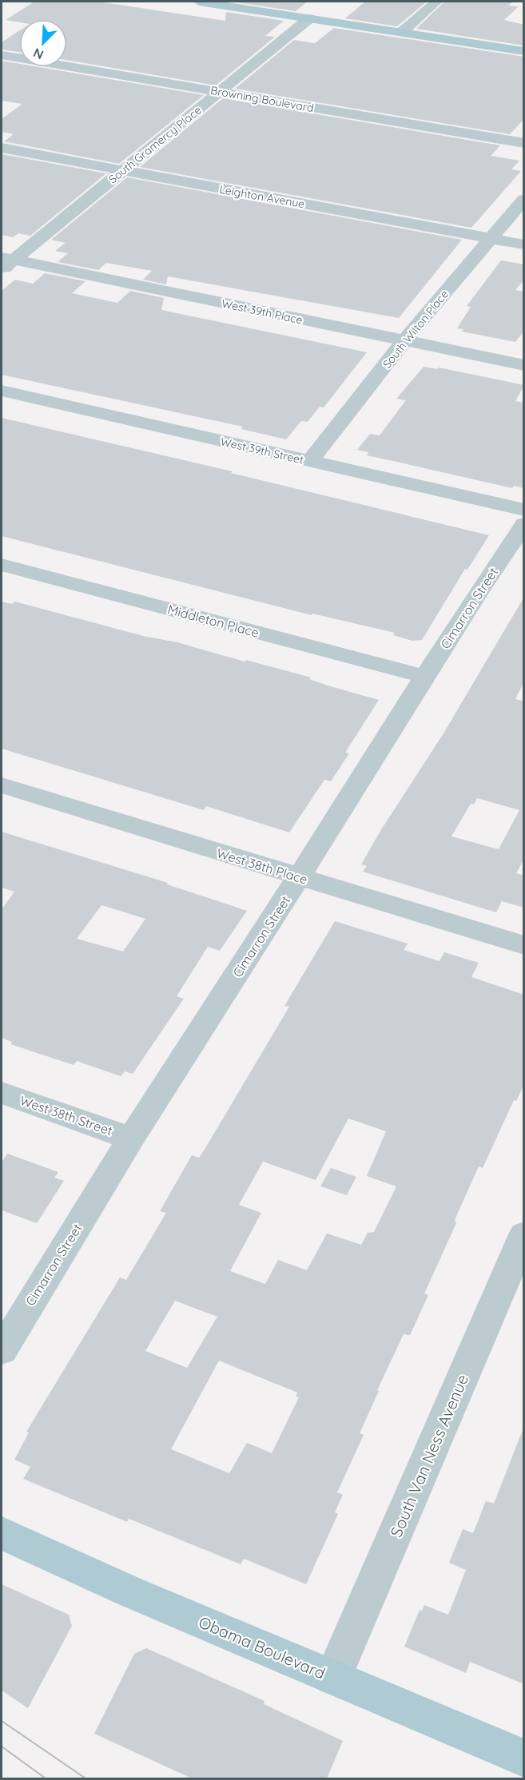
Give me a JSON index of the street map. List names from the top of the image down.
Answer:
{
  "streets": {
    "main road": ["Obama Boulevard"],
    "street": [
      "Browning Boulevard",
      "South Gramercy Place",
      "Leighton Avenue",
      "West 39th Place",
      "South Wilton Place",
      "West 39th Street",
      "Cimarron Street",
      "Middleton Place",
      "West 38th Place",
      "West 38th Street",
      "South Van Ness Avenue"
    ]
  },
  "crossings": [
    ["Browning Boulevard", "South Gramercy Place"],
    ["South Gramercy Place", "Leighton Avenue"],
    ["South Gramercy Place", "West 39th Place"],
    ["Leighton Avenue", "South Wilton Place"],
    ["West 39th Place", "South Wilton Place"],
    ["South Wilton Place", "West 39th Street"],
    ["Cimarron Street", "Middleton Place"],
    ["Cimarron Street", "West 38th Place"],
    ["Cimarron Street", "West 38th Street"],
    ["South Van Ness Avenue", "Obama Boulevard"]
  ],
  "north": "bottom left"
}
